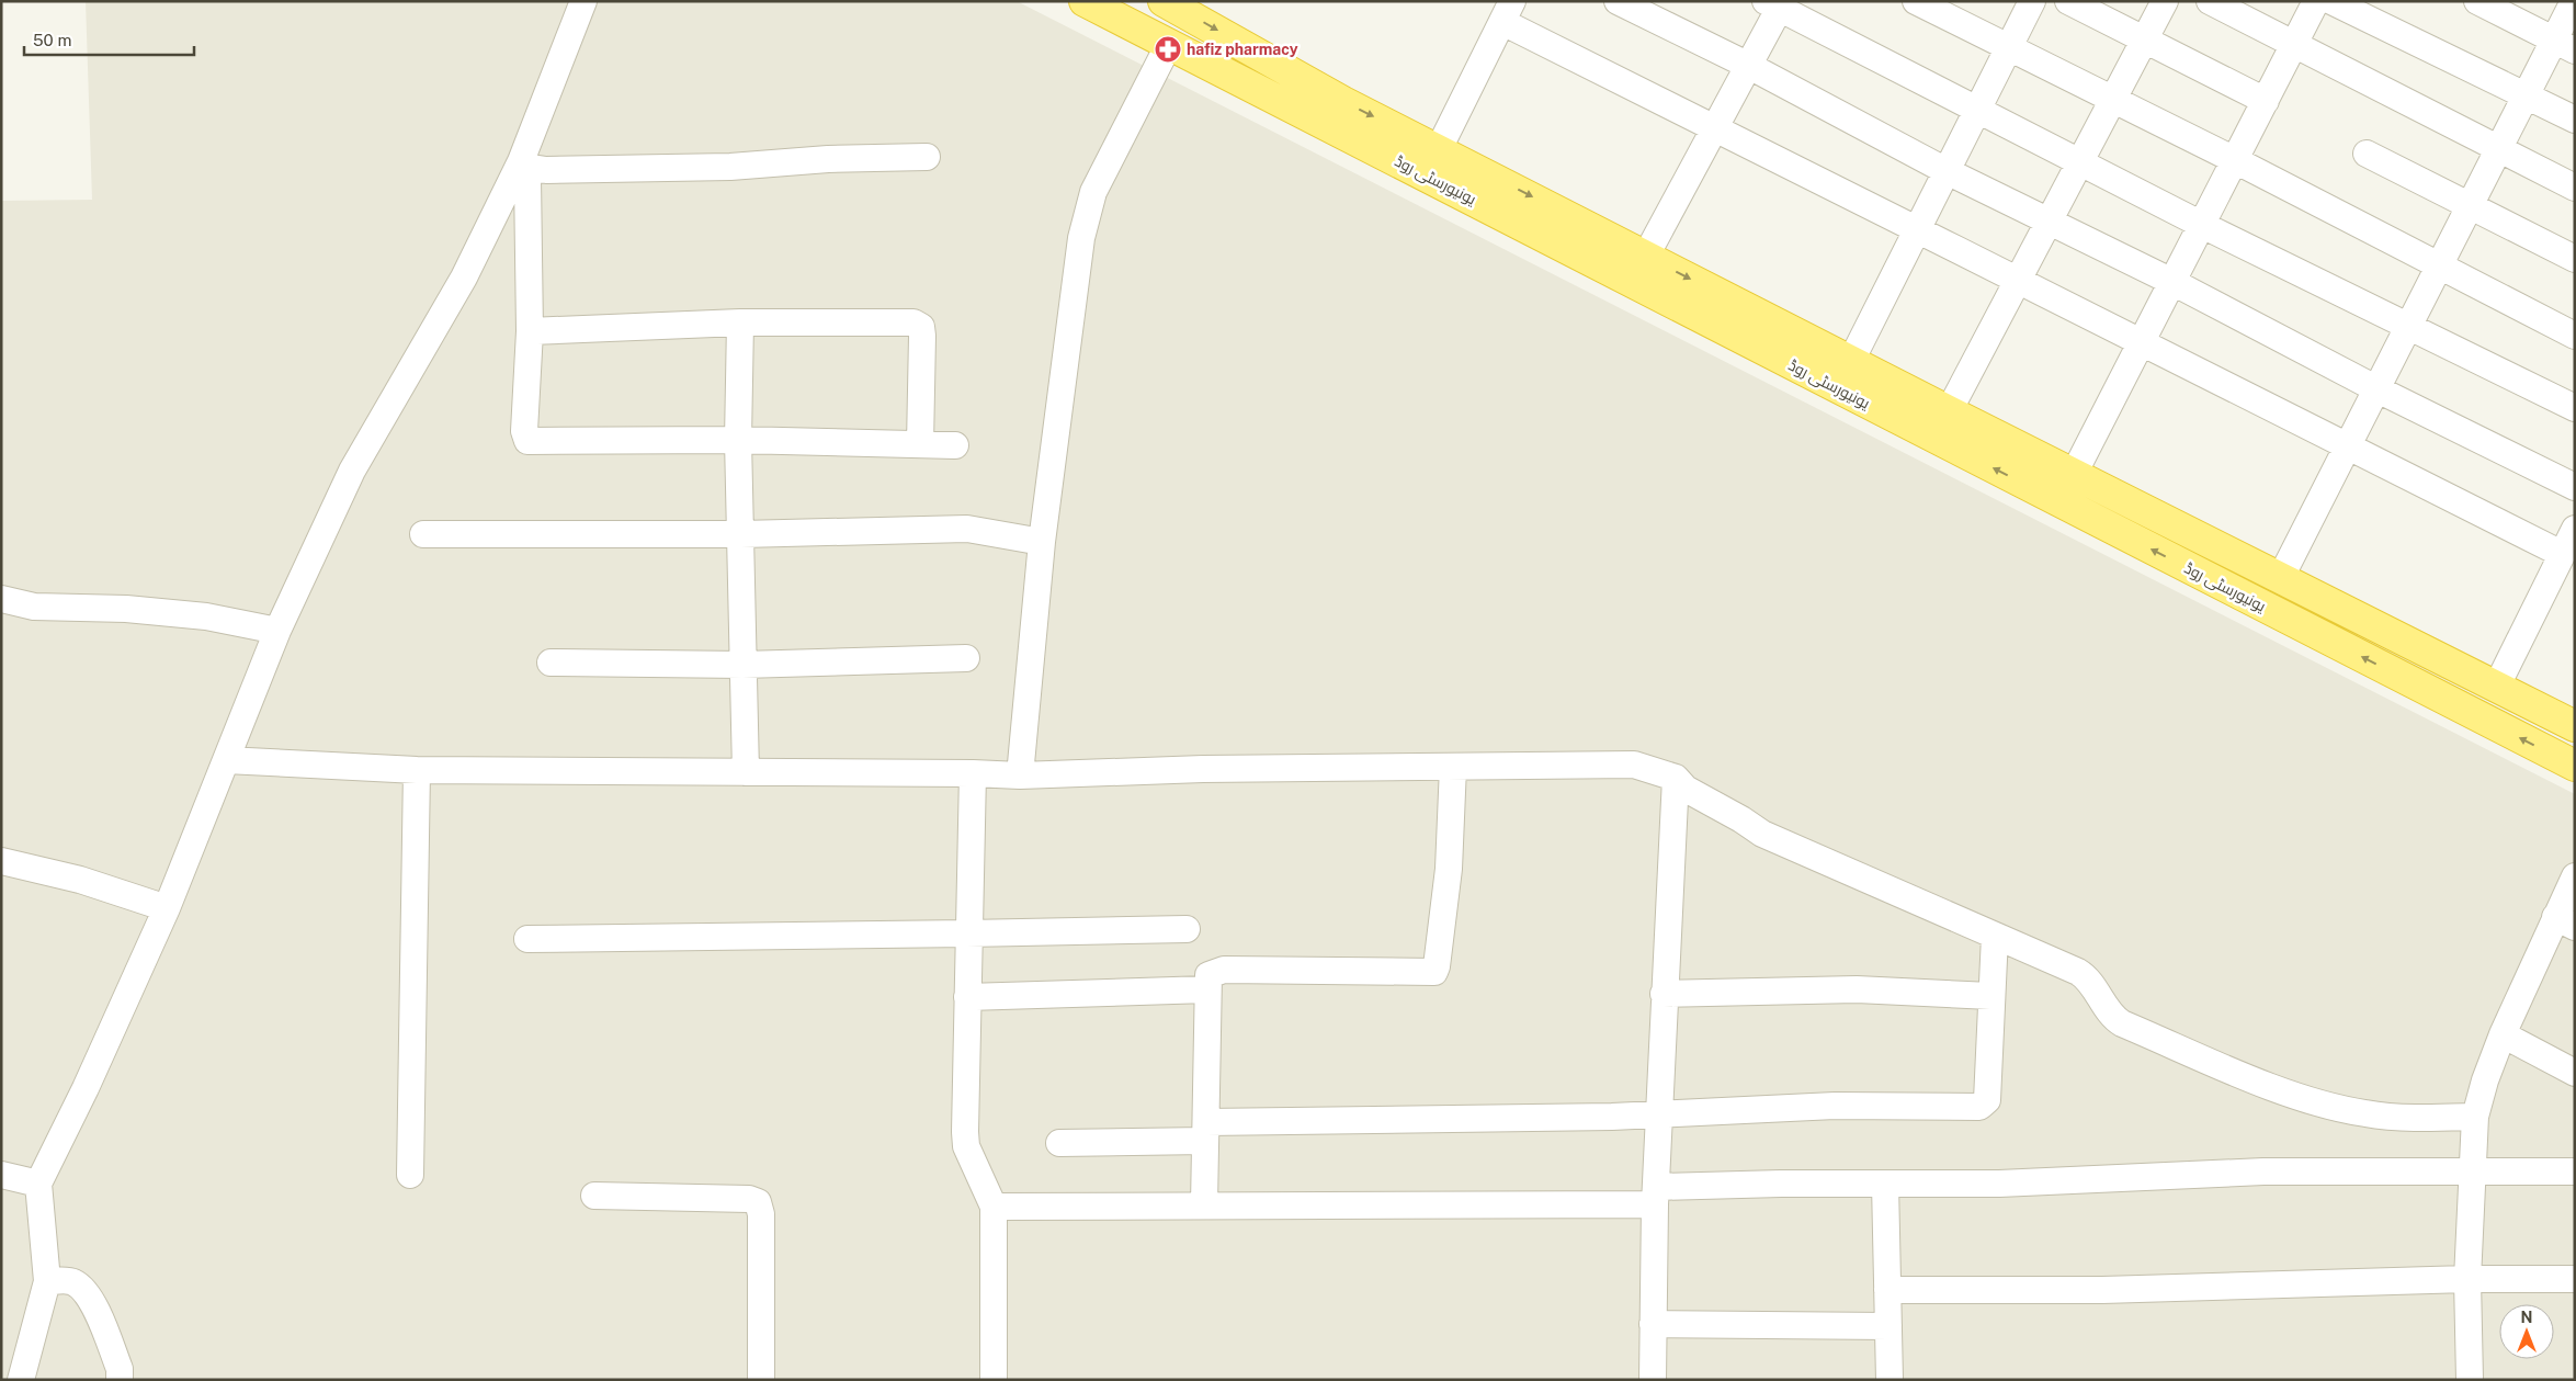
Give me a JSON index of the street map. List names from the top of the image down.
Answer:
{
  "streets": {
    "highway": ["یونیورسٹی روڈ"]
  },
  "places": {
    "pharmacy": ["hafiz pharmacy"]
  },
  "scale_bar": "50 m",
  "north": "top"
}
